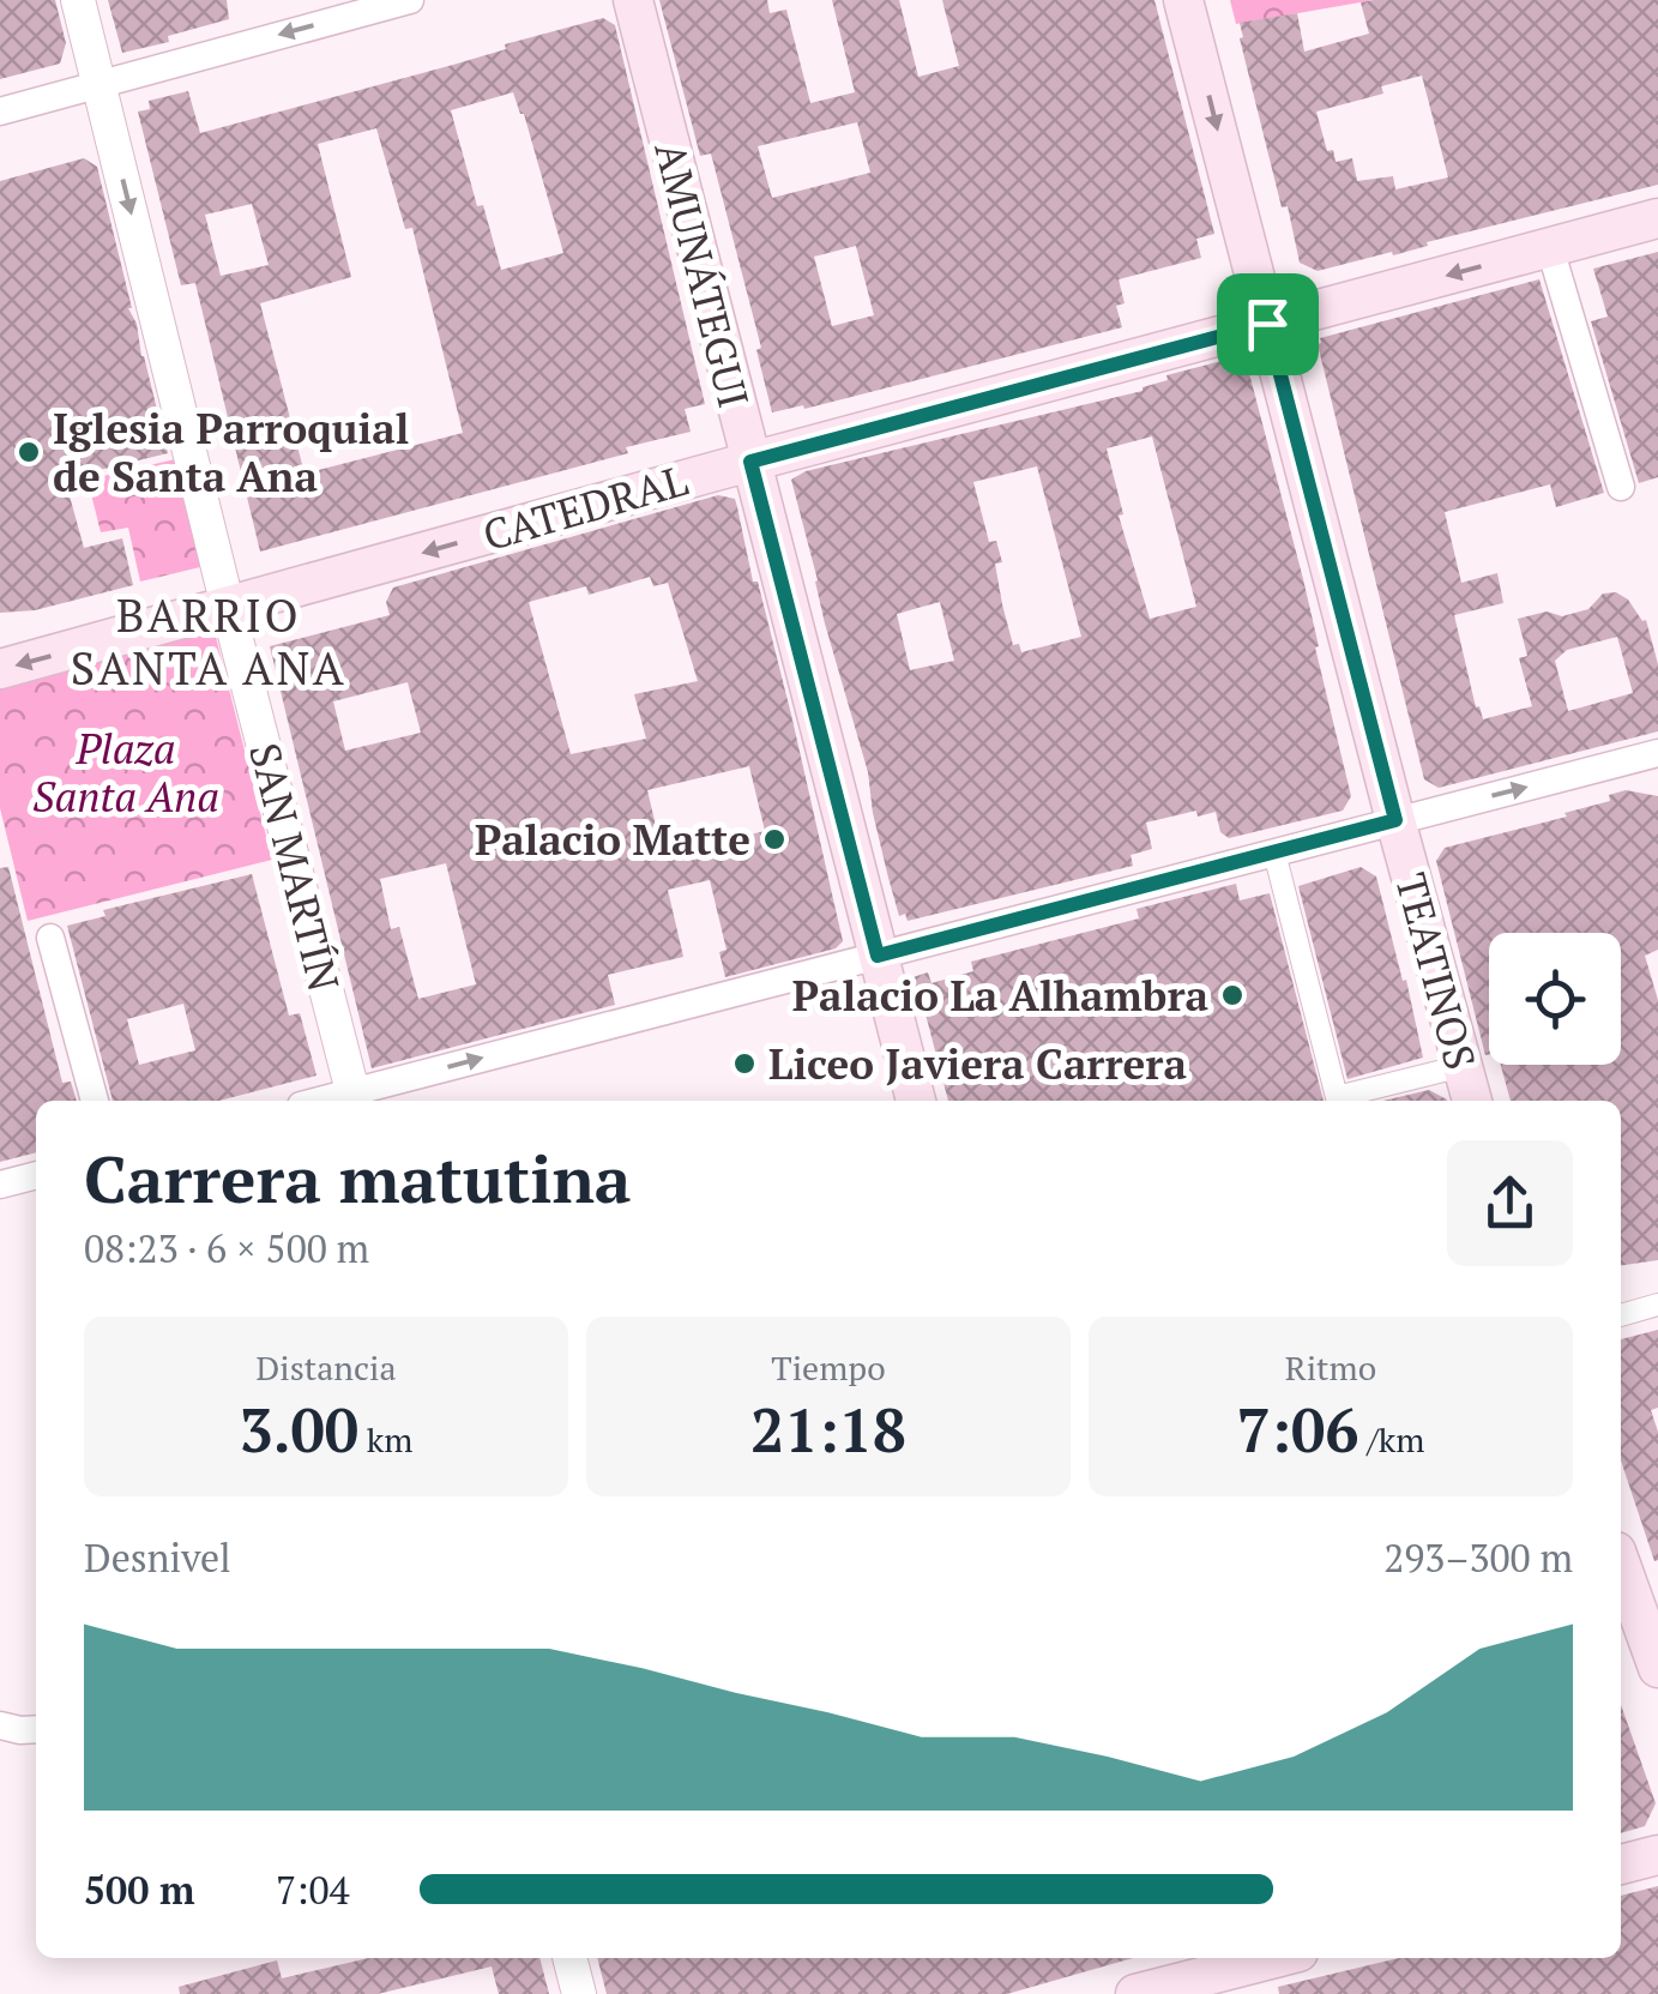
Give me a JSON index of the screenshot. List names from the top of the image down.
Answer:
{
  "streets": {
    "main road": ["AMUNÁTEGUI", "CATEDRAL", "TEATINOS"],
    "street": ["SAN MARTÍN"]
  },
  "crossings": [
    ["AMUNÁTEGUI", "CATEDRAL"],
    ["CATEDRAL", "SAN MARTÍN"],
    ["CATEDRAL", "TEATINOS"]
  ],
  "one_way": ["CATEDRAL", "SAN MARTÍN"],
  "districts": ["BARRIO SANTA ANA"],
  "parks": ["Plaza Santa Ana"],
  "places": [
    "Iglesia Parroquial de Santa Ana",
    "Palacio Matte",
    "Palacio La Alhambra",
    "Liceo Javiera Carrera"
  ],
  "page": {
    "heading": ["Carrera matutina", "08:23 · 6 × 500 m"],
    "stats": [
      ["Distancia", "3.00 km"],
      ["Tiempo", "21:18"],
      ["Ritmo", "7:06 /km"]
    ],
    "chart": ["Desnivel", "293–300 m"],
    "list": [
      {
        "name": "500 m",
        "note": "7:04"
      }
    ]
  }
}
